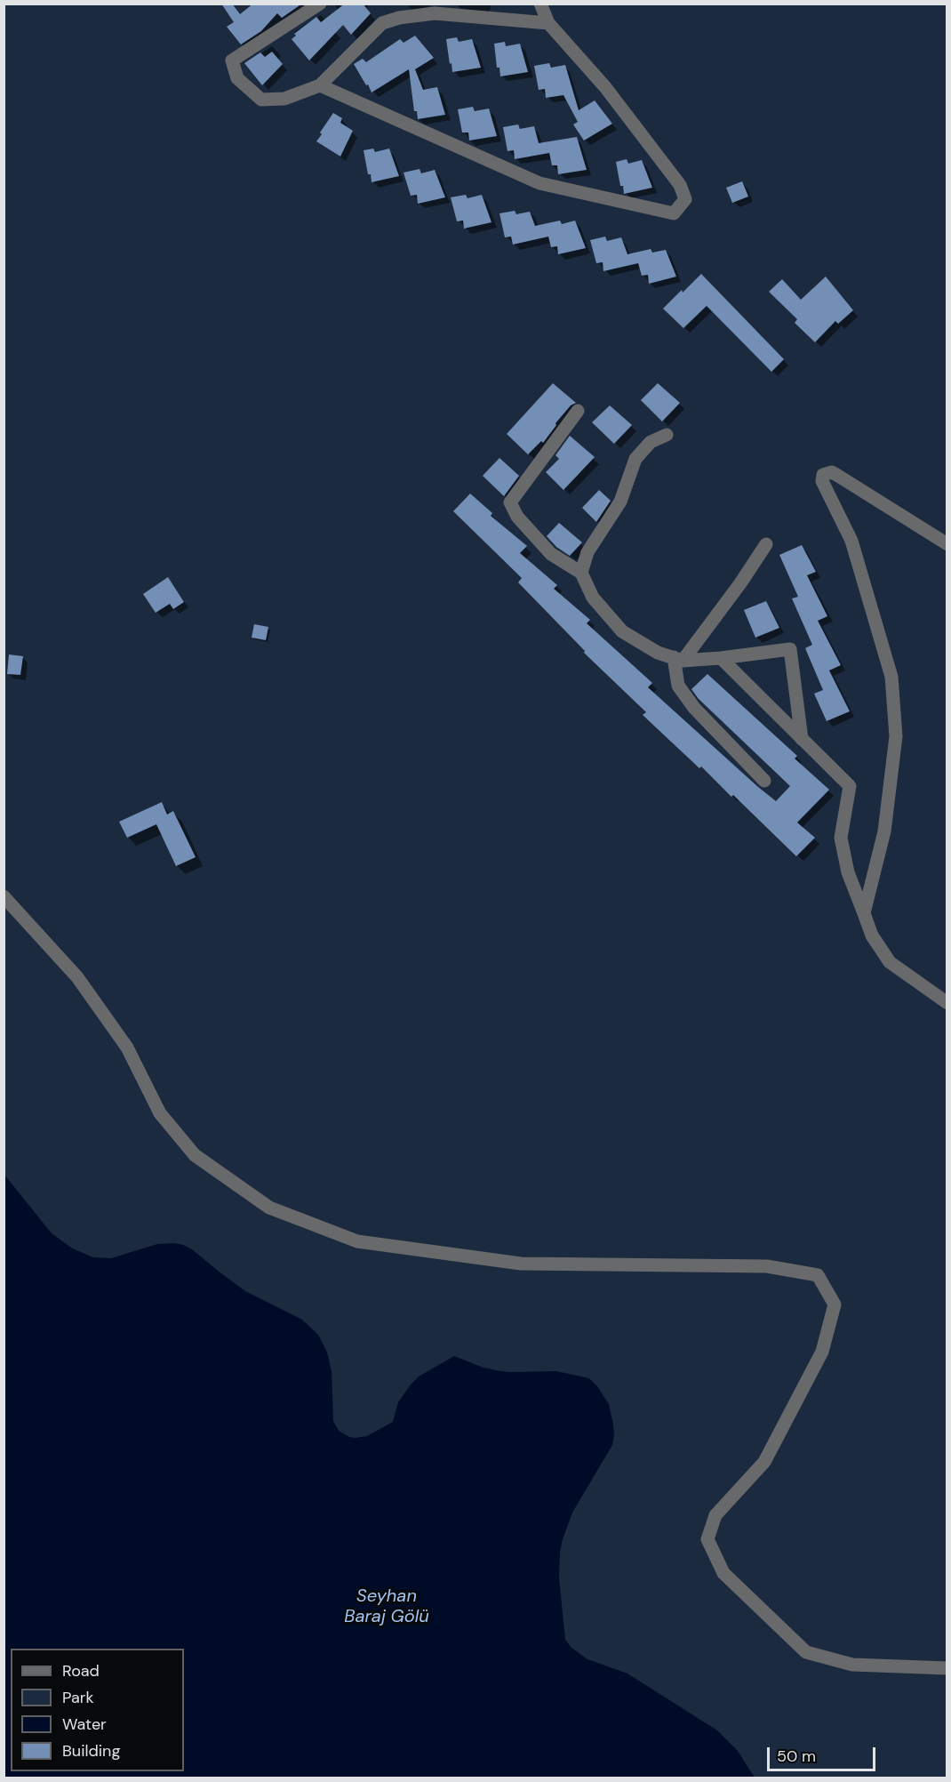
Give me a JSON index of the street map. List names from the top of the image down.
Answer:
{
  "water": ["Seyhan Baraj Gölü"],
  "legend": [
    "Road",
    "Park",
    "Water",
    "Building"
  ],
  "scale_bar": "50 m"
}
